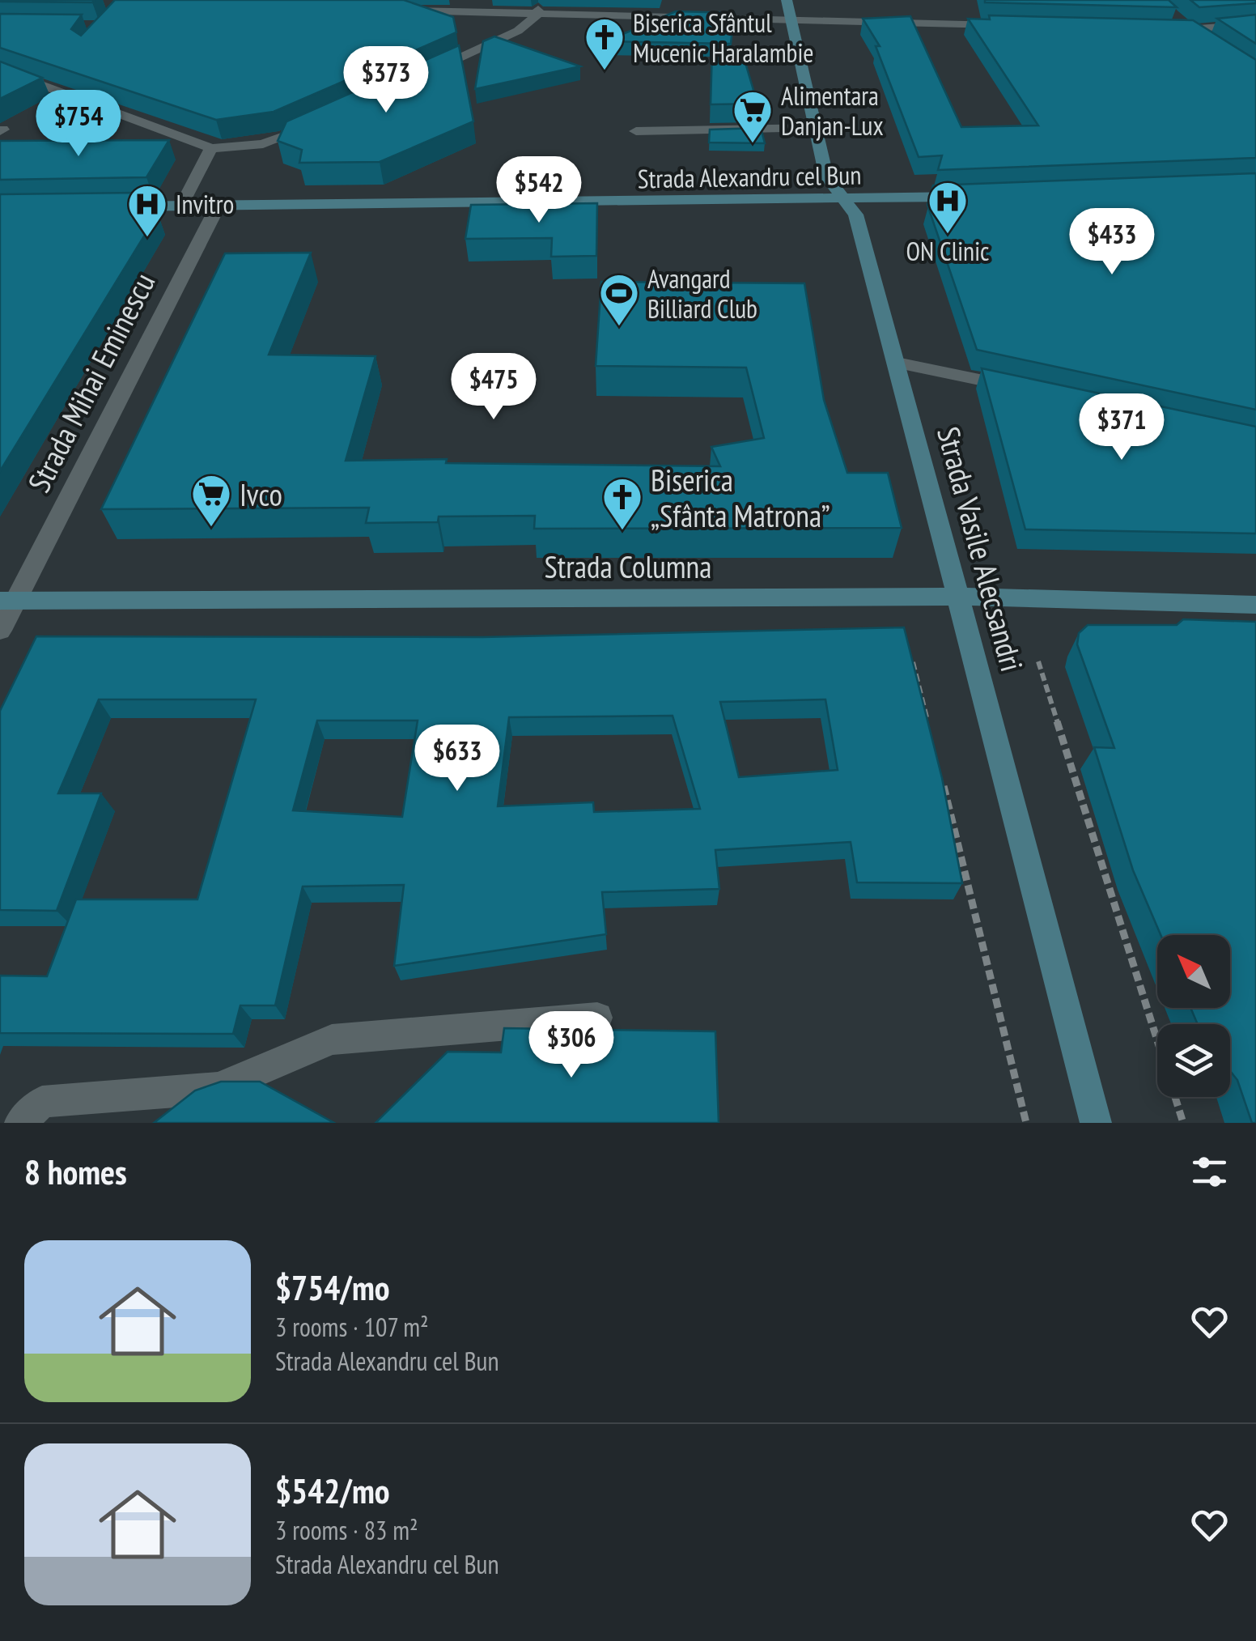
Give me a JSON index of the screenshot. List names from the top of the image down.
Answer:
{
  "streets": {
    "main road": ["Strada Alexandru cel Bun", "Strada Vasile Alecsandri", "Strada Columna"],
    "street": ["Strada Mihai Eminescu"]
  },
  "crossings": [
    ["Strada Alexandru cel Bun", "Strada Mihai Eminescu"],
    ["Strada Alexandru cel Bun", "Strada Vasile Alecsandri"],
    ["Strada Mihai Eminescu", "Strada Columna"],
    ["Strada Vasile Alecsandri", "Strada Columna"]
  ],
  "places": {
    "church": ["Biserica Sfântul Mucenic Haralambie", "Biserica „Sfânta Matrona”"],
    "supermarket": ["Alimentara Danjan-Lux", "Ivco"],
    "hospital": ["ON Clinic", "Invitro"],
    "sports": ["Avangard Billiard Club"]
  },
  "north": "top left",
  "page": {
    "price": [
      "$373",
      "$754",
      "$542",
      "$433",
      "$475",
      "$371",
      "$633",
      "$306"
    ],
    "heading": "8 homes",
    "list": [
      {
        "name": "$754/mo",
        "note": "3 rooms · 107 m² · Strada Alexandru cel Bun"
      },
      {
        "name": "$542/mo",
        "note": "3 rooms · 83 m² · Strada Alexandru cel Bun"
      }
    ]
  }
}
